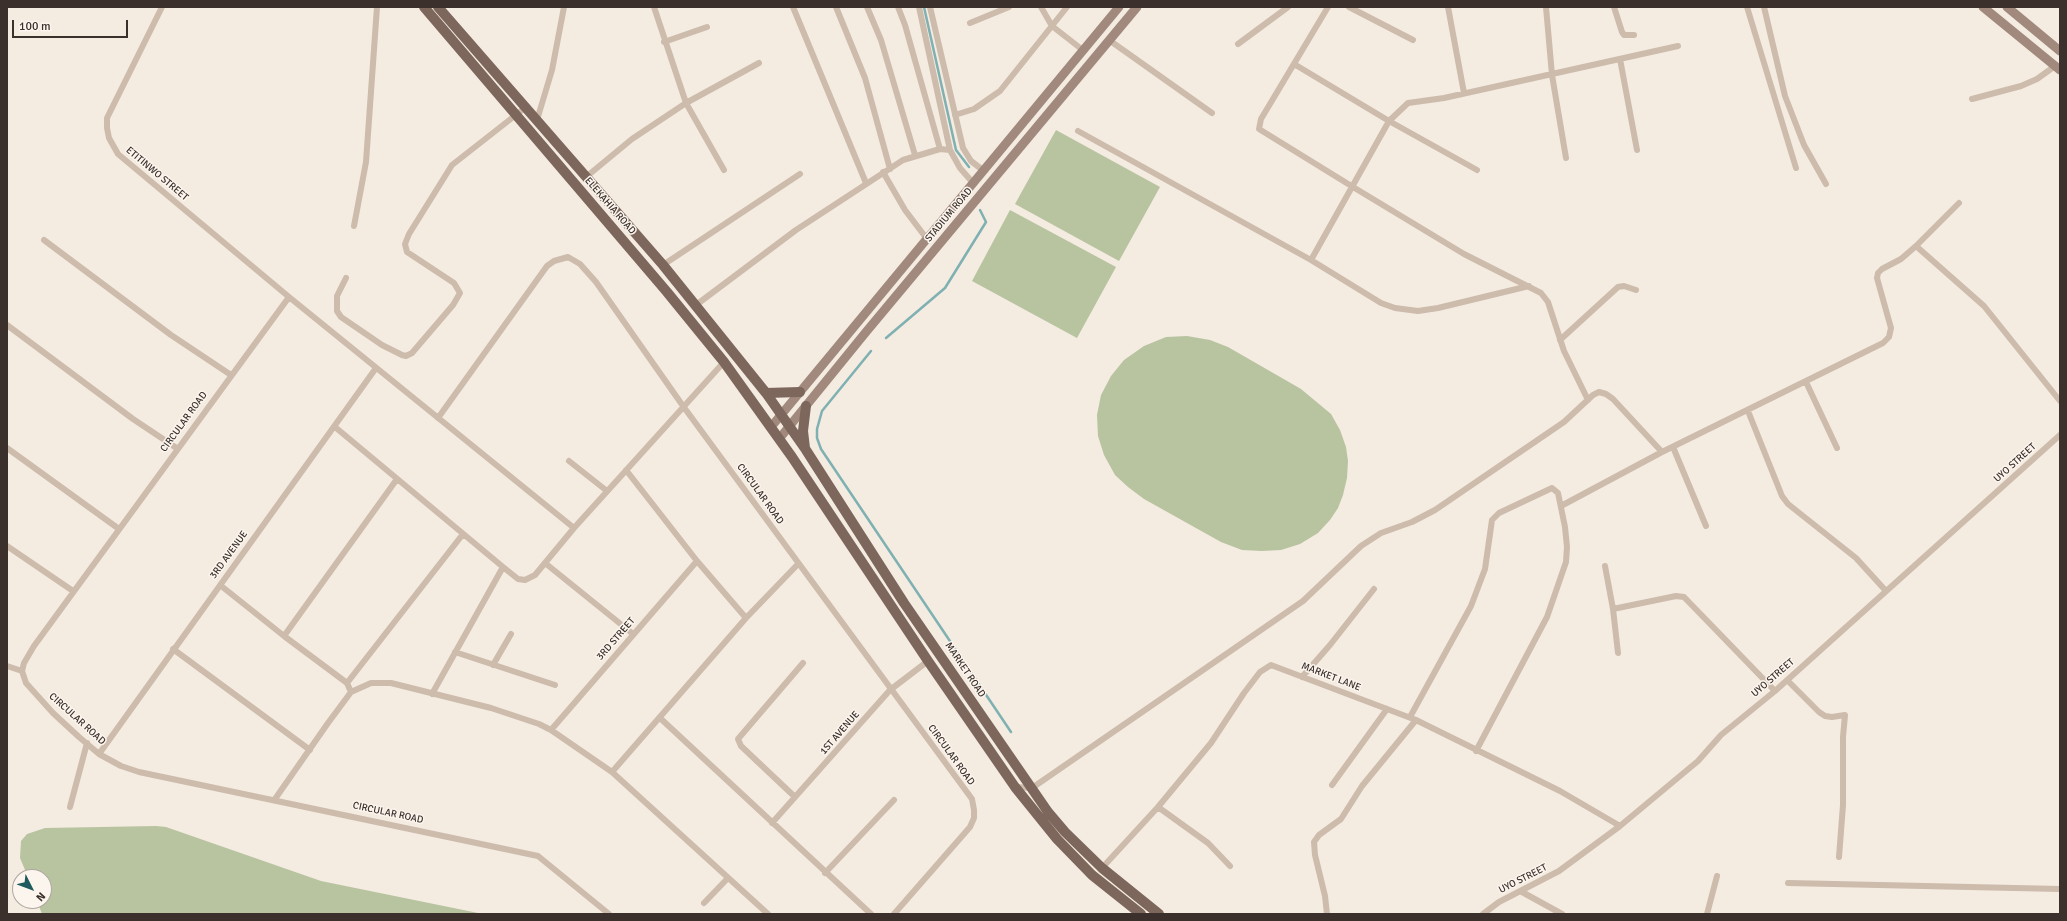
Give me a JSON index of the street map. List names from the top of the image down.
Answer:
{
  "streets": {
    "main road": ["ELEKAHIA ROAD", "STADIUM ROAD", "MARKET ROAD"],
    "street": [
      "ETITINWO STREET",
      "CIRCULAR ROAD",
      "UYO STREET",
      "3RD AVENUE",
      "3RD STREET",
      "MARKET LANE",
      "1ST AVENUE"
    ]
  },
  "crossings": [
    ["ETITINWO STREET", "CIRCULAR ROAD"],
    ["ETITINWO STREET", "3RD AVENUE"],
    ["ELEKAHIA ROAD", "STADIUM ROAD"],
    ["ELEKAHIA ROAD", "MARKET ROAD"],
    ["STADIUM ROAD", "MARKET ROAD"],
    ["CIRCULAR ROAD", "3RD AVENUE"],
    ["CIRCULAR ROAD", "1ST AVENUE"],
    ["UYO STREET", "MARKET LANE"],
    ["MARKET ROAD", "MARKET LANE"]
  ],
  "scale_bar": "100 m",
  "north": "bottom right"
}
